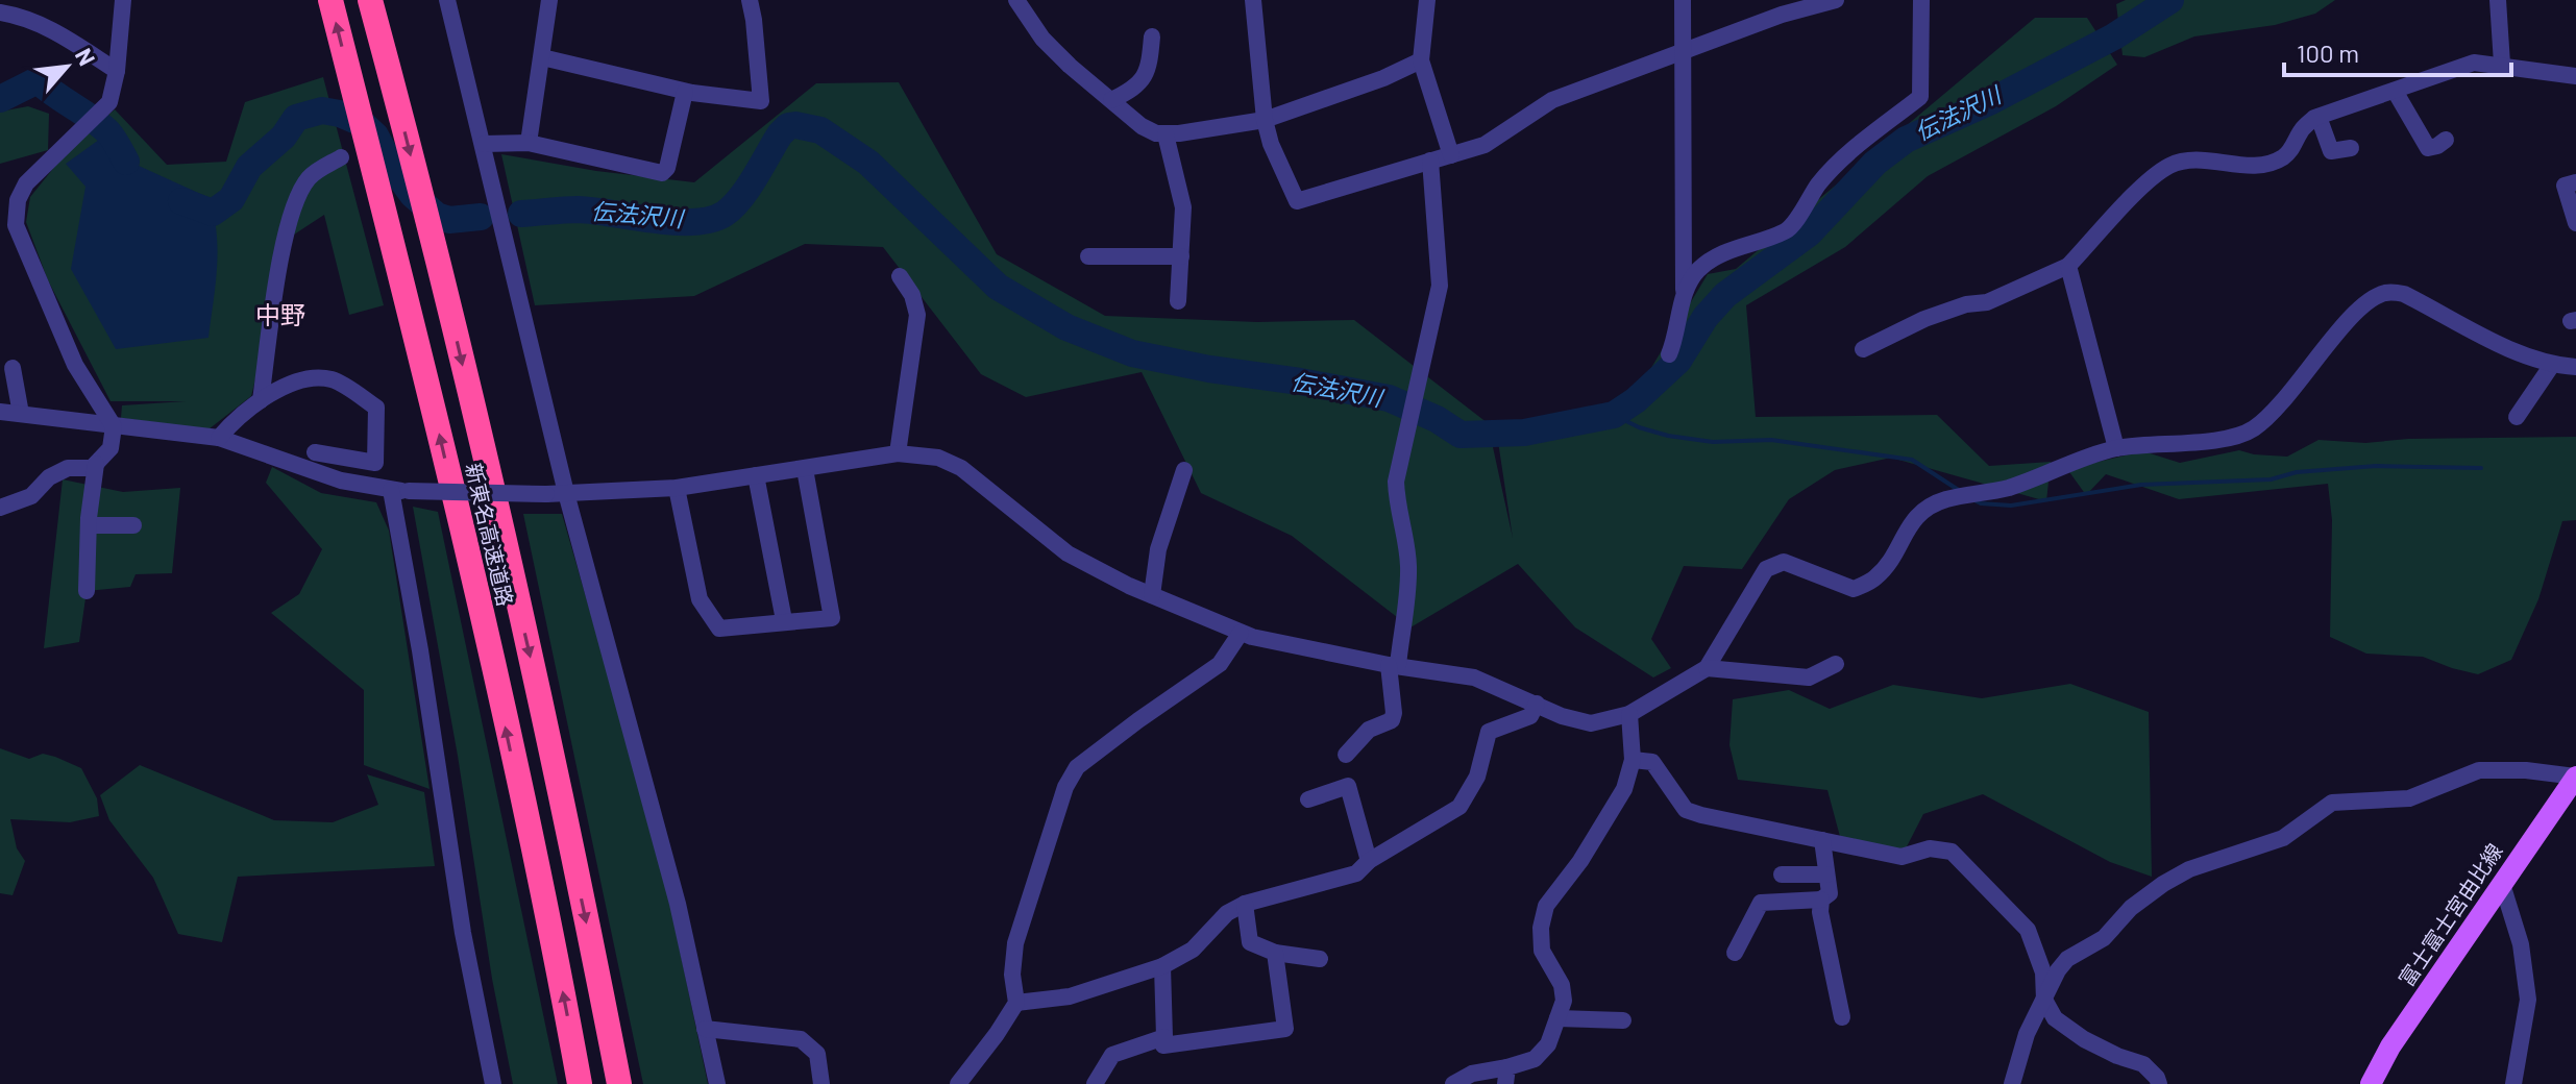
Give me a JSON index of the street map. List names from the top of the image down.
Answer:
{
  "streets": {
    "highway": ["新東名高速道路"],
    "main road": ["富士富士宮由比線"]
  },
  "districts": ["中野"],
  "water": ["伝法沢川"],
  "scale_bar": "100 m",
  "north": "top right"
}
